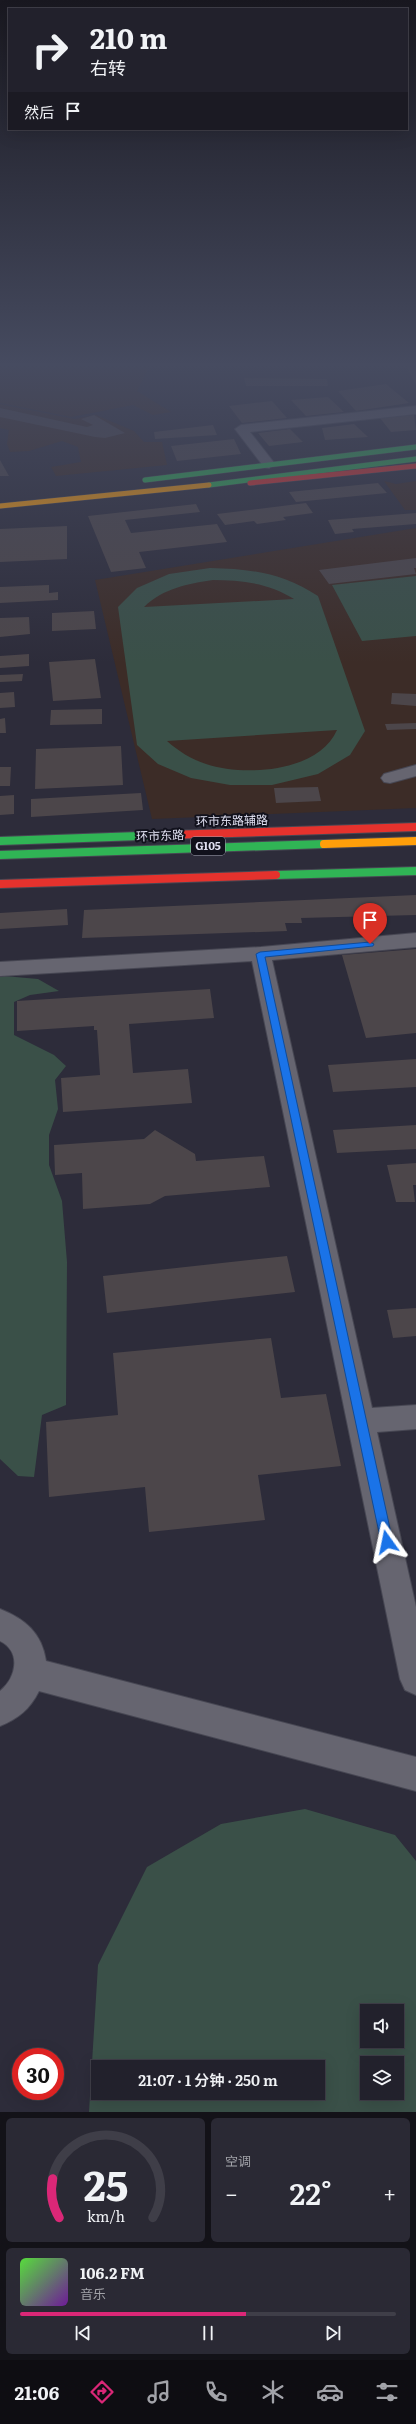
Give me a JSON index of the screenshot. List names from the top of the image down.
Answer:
{
  "streets": {
    "main road": ["环市东路辅路", "环市东路", "G105"]
  },
  "page": {
    "turn": ["210 m", "右转"],
    "then": "然后",
    "limit": "30",
    "trip": "21:07 · 1 分钟 · 250 m",
    "tile": "空调",
    "heat": ["−", "22°", "+"],
    "song": ["106.2 FM", "音乐"],
    "tabs": "21:06",
    "gauge": ["25", "km/h"]
  }
}
